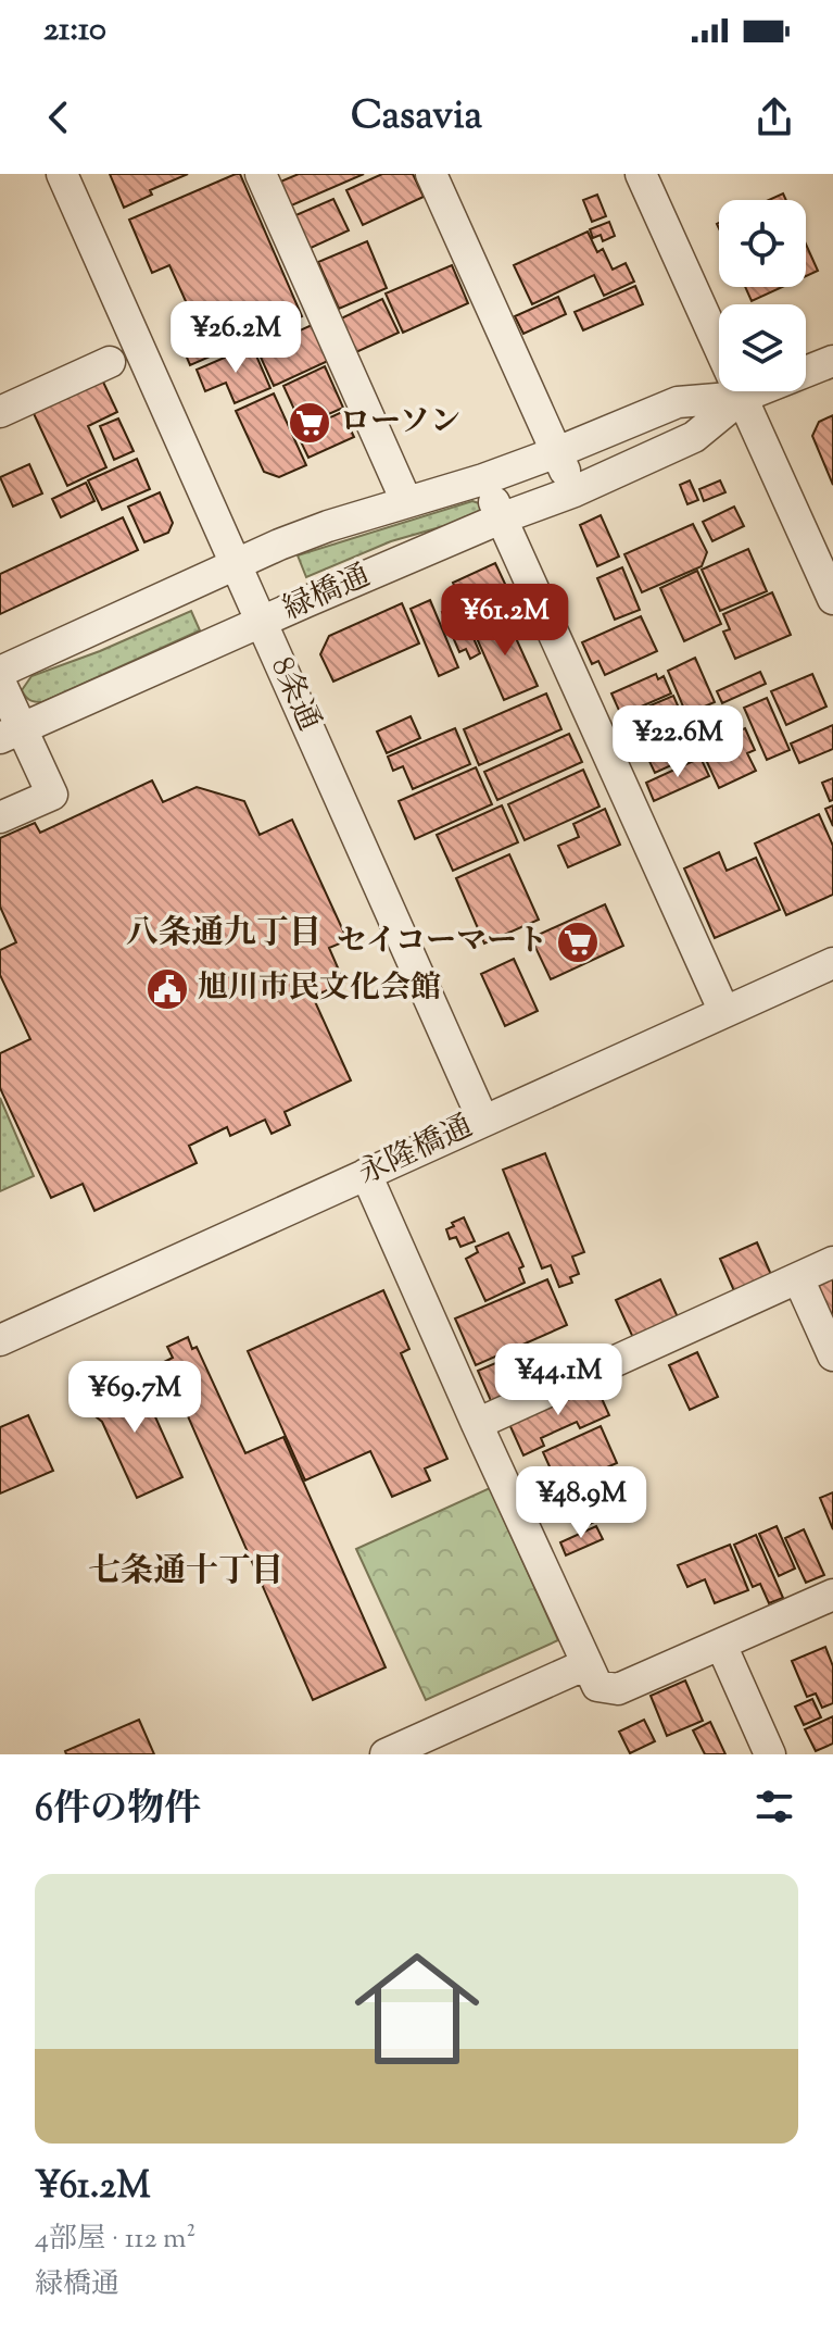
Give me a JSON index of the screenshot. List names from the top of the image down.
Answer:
{
  "streets": {
    "street": ["緑橋通", "8条通", "永隆橋通"]
  },
  "crossings": [
    ["緑橋通", "8条通"],
    ["8条通", "永隆橋通"]
  ],
  "districts": ["八条通九丁目", "七条通十丁目"],
  "places": {
    "supermarket": ["ローソン", "セイコーマート"],
    "public building": ["旭川市民文化会館"]
  },
  "page": {
    "status": "21:10",
    "header": "Casavia",
    "price": [
      "¥26.2M",
      "¥61.2M",
      "¥22.6M",
      "¥44.1M",
      "¥69.7M",
      "¥48.9M"
    ],
    "heading": "6件の物件",
    "list": [
      {
        "name": "¥61.2M",
        "note": "4部屋 · 112 m² · 緑橋通"
      }
    ]
  }
}
